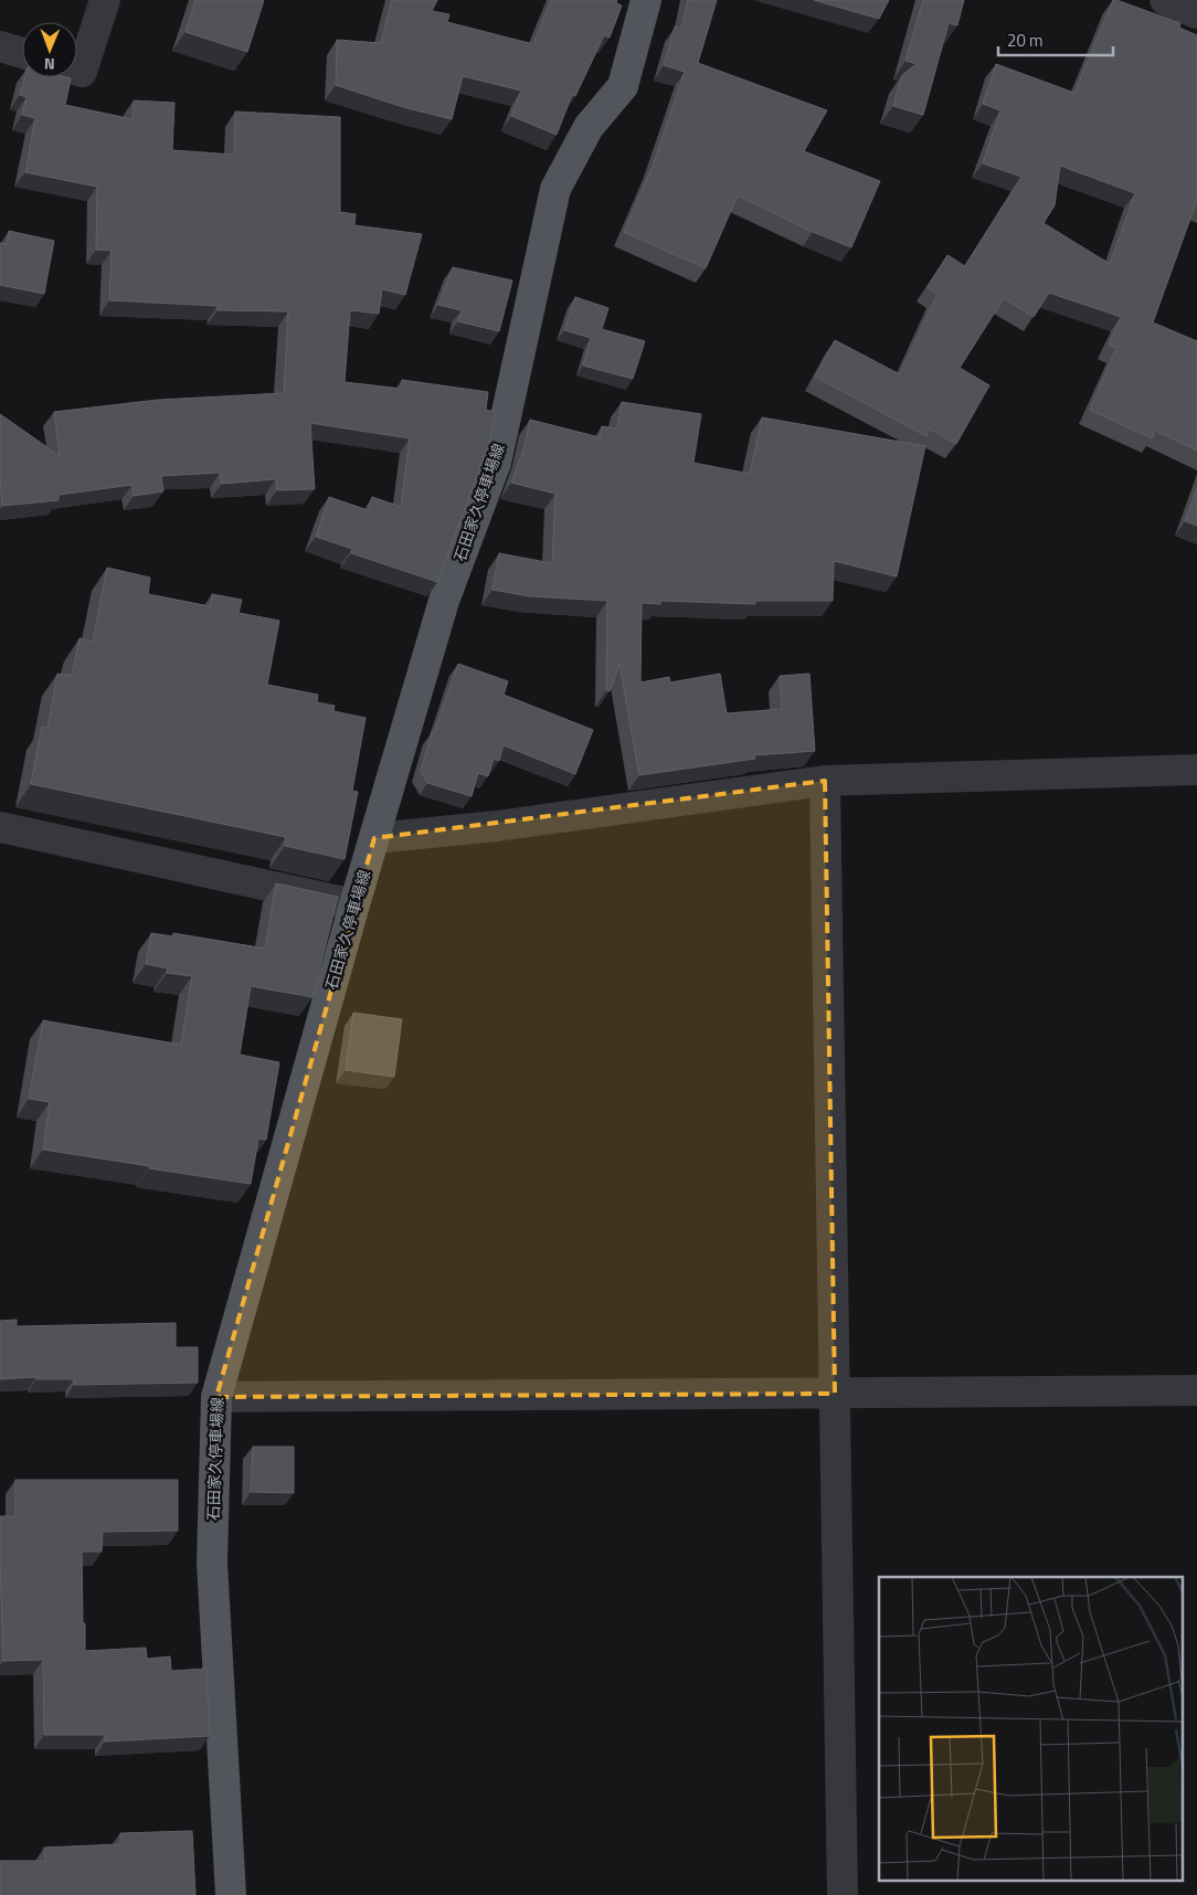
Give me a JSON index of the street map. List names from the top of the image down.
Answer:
{
  "streets": {
    "main road": ["石田家久停車場線"]
  },
  "scale_bar": "20 m",
  "north": "bottom"
}
